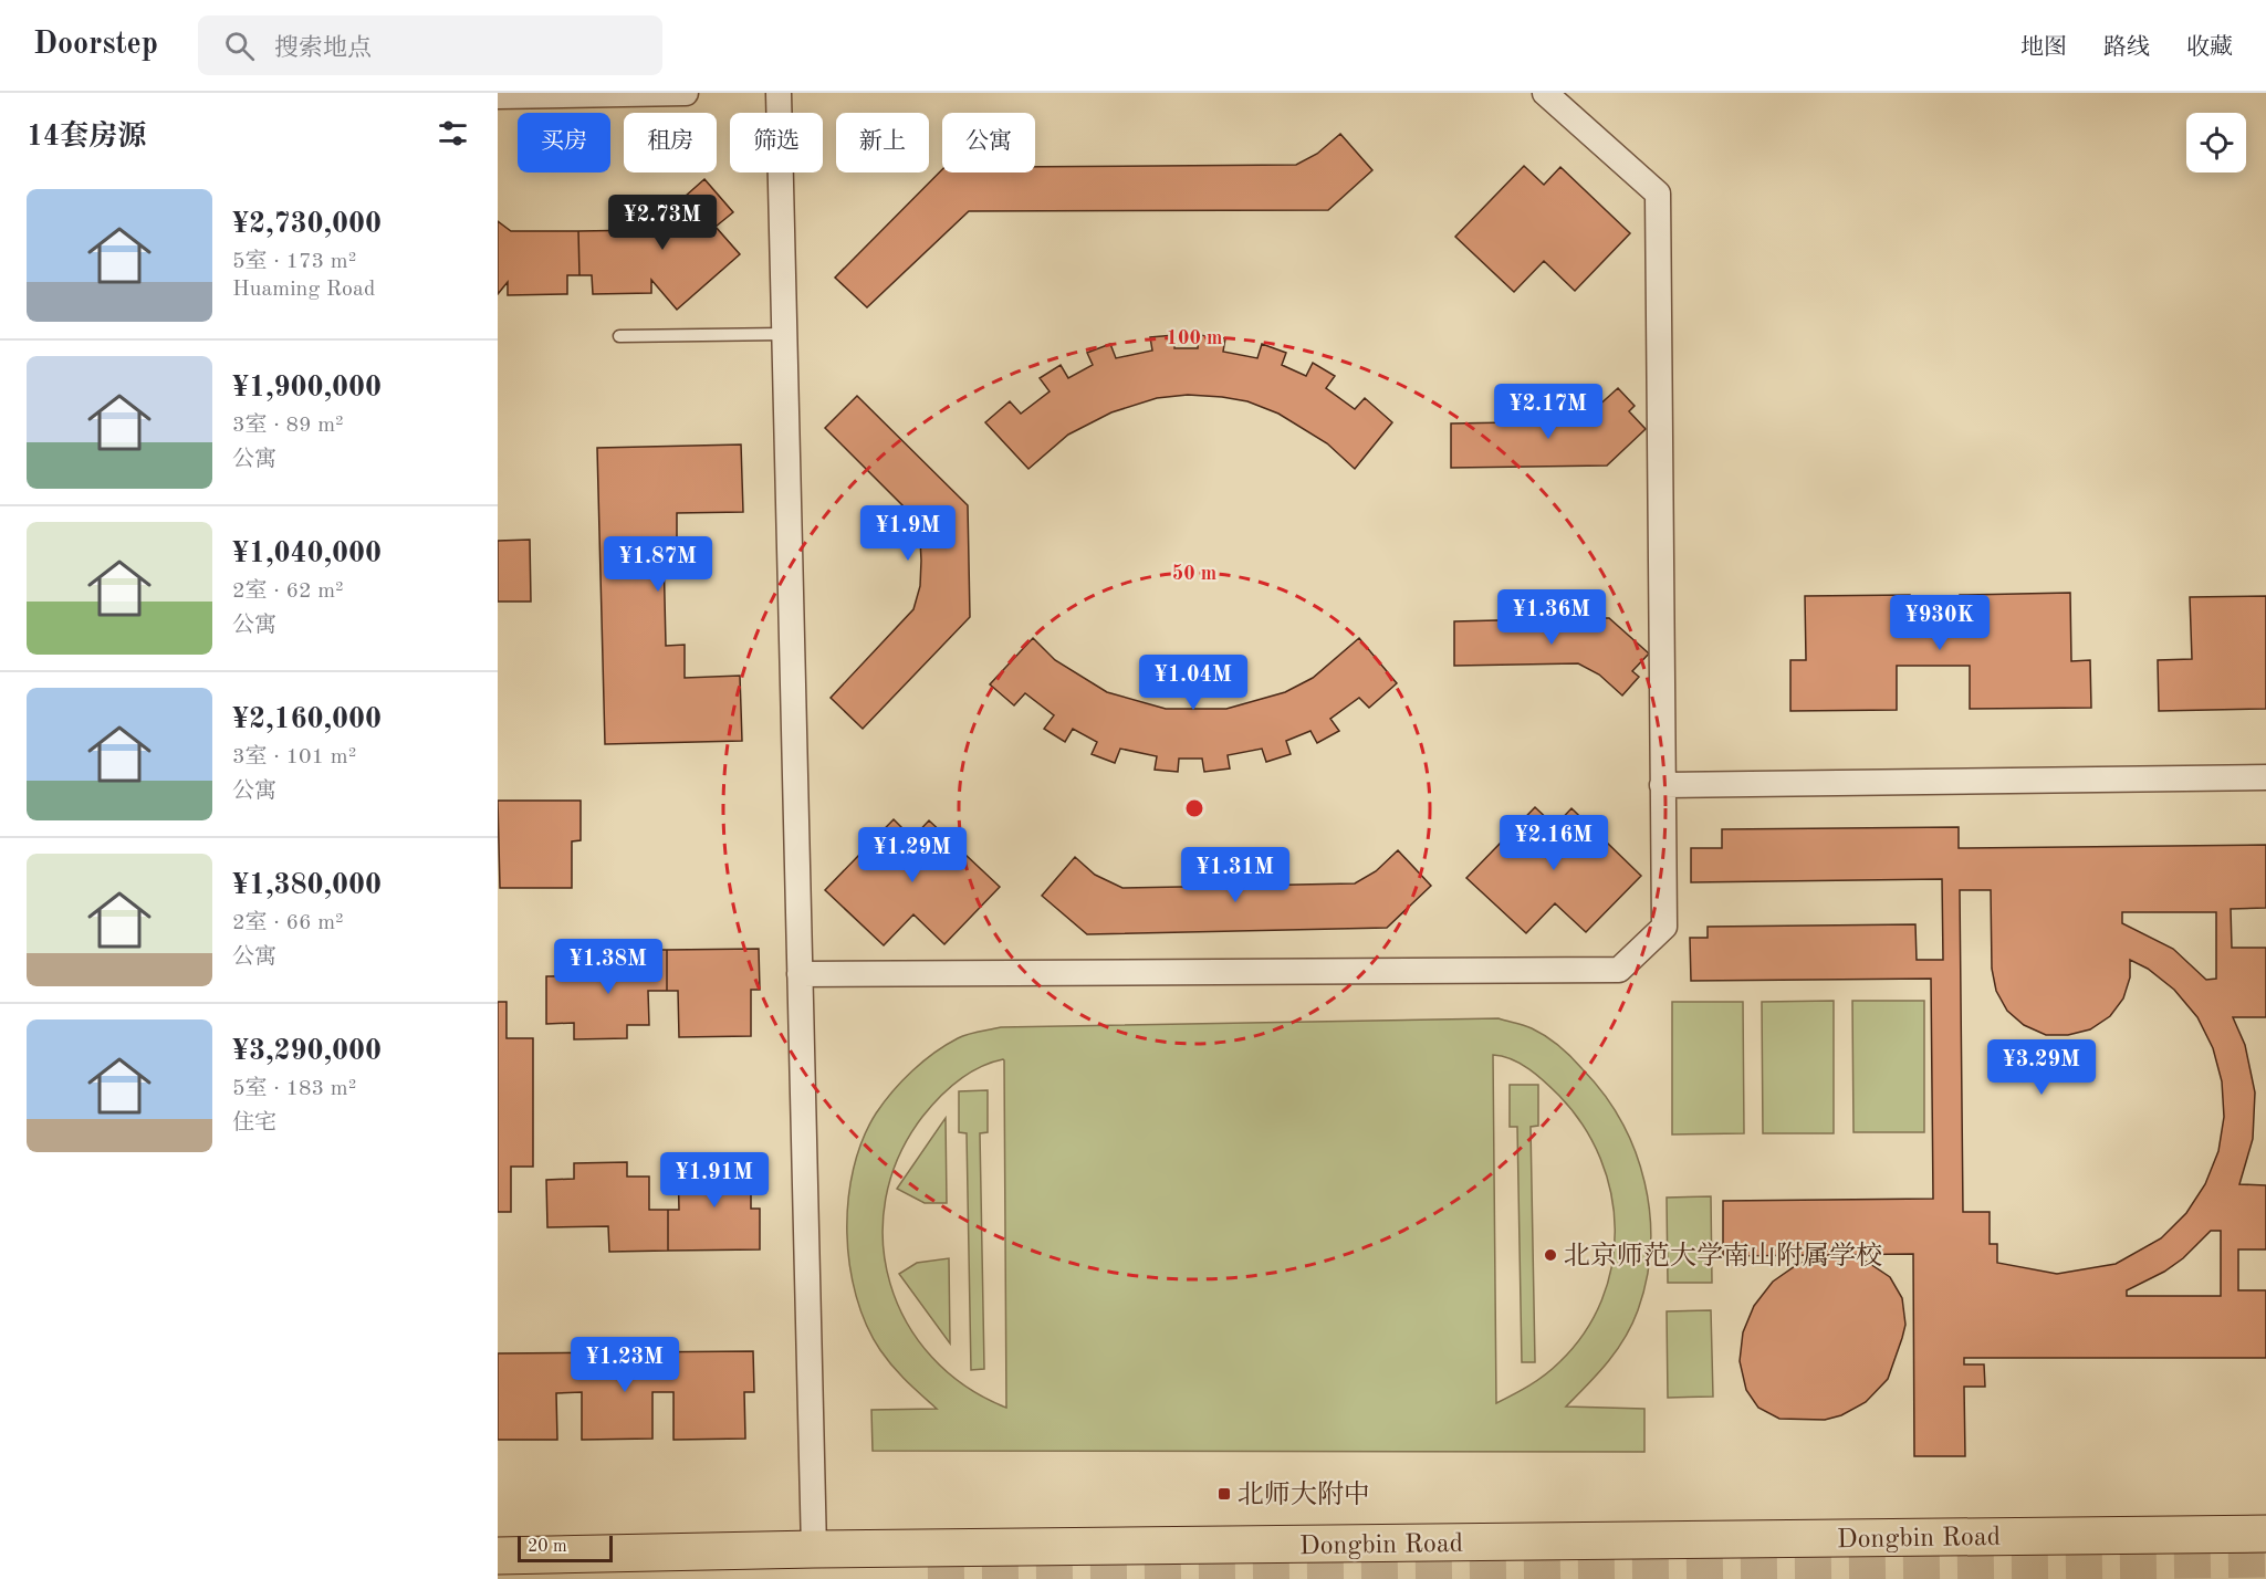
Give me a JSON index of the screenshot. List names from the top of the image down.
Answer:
{
  "streets": {
    "main road": ["Dongbin Road"]
  },
  "places": {
    "other": ["北京师范大学南山附属学校"],
    "transit": ["北师大附中"]
  },
  "scale_bar": "20 m",
  "page": {
    "header": "Doorstep",
    "search": "搜索地点",
    "nav": ["地图", "路线", "收藏"],
    "heading": "14套房源",
    "chip": [
      "买房",
      "租房",
      "筛选",
      "新上",
      "公寓"
    ],
    "list": [
      {
        "name": "¥2,730,000",
        "note": "5室 · 173 m² · Huaming Road"
      },
      {
        "name": "¥1,900,000",
        "note": "3室 · 89 m² · 公寓"
      },
      {
        "name": "¥1,040,000",
        "note": "2室 · 62 m² · 公寓"
      },
      {
        "name": "¥2,160,000",
        "note": "3室 · 101 m² · 公寓"
      },
      {
        "name": "¥1,380,000",
        "note": "2室 · 66 m² · 公寓"
      },
      {
        "name": "¥3,290,000",
        "note": "5室 · 183 m² · 住宅"
      }
    ],
    "price": [
      "¥2.73M",
      "¥2.17M",
      "¥1.9M",
      "¥1.87M",
      "¥1.36M",
      "¥930K",
      "¥1.04M",
      "¥2.16M",
      "¥1.29M",
      "¥1.31M",
      "¥1.38M",
      "¥3.29M",
      "¥1.91M",
      "¥1.23M"
    ],
    "scale": "20 m"
  },
  "rings": ["100 m", "50 m"]
}
